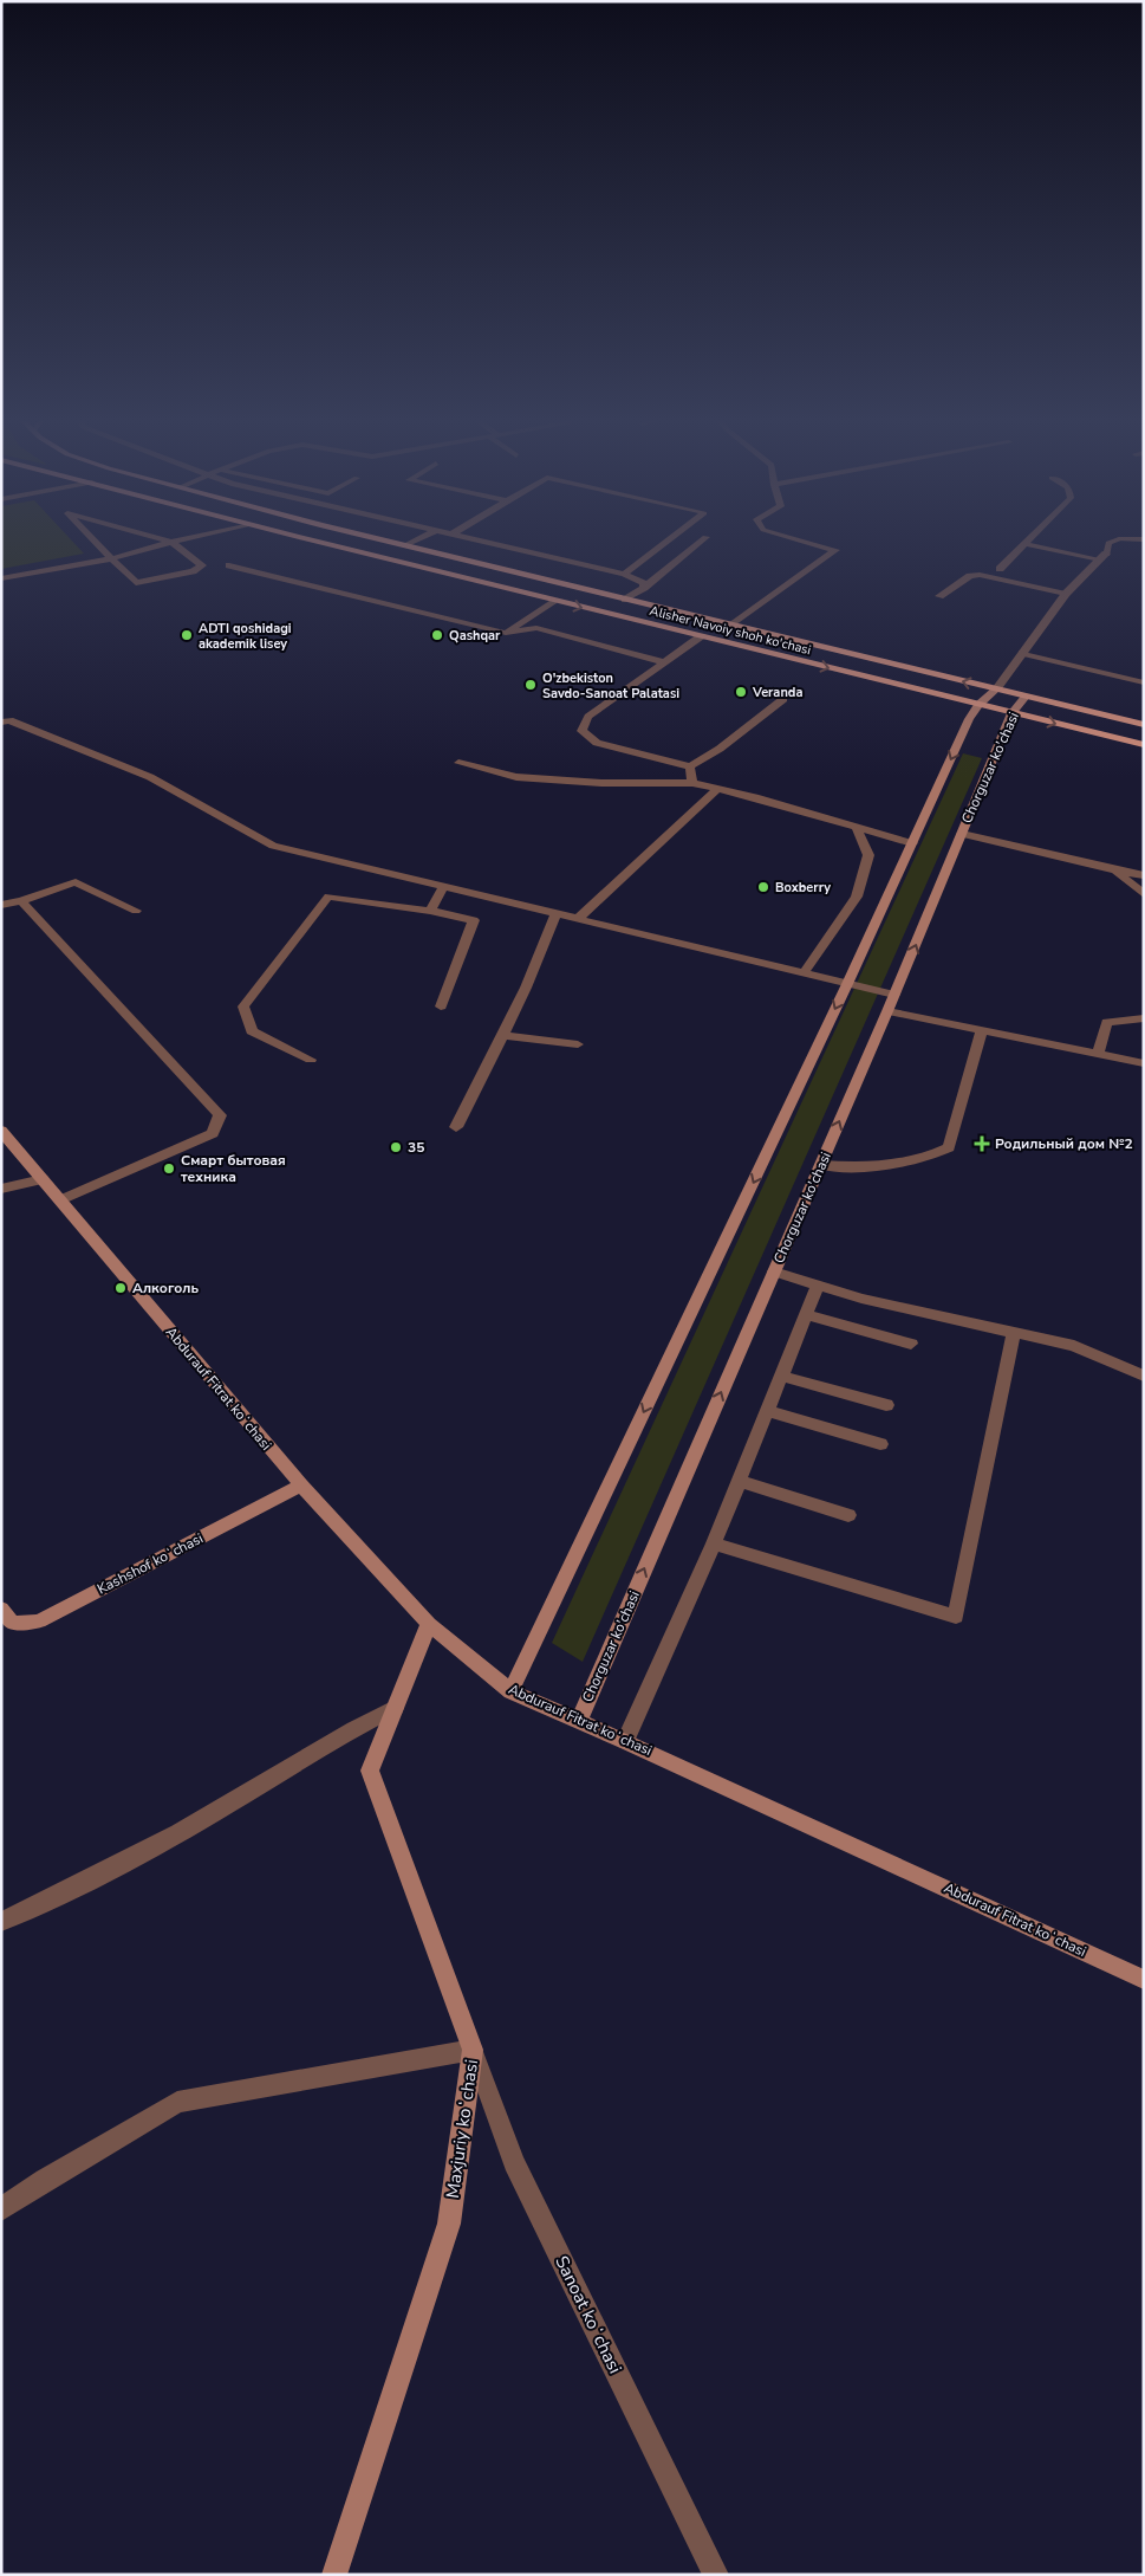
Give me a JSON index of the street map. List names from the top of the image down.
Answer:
{
  "streets": {
    "main road": [
      "Alisher Navoiy shoh ko'chasi",
      "Chorguzar ko'chasi",
      "Abdurauf Fitrat koʻchasi",
      "Kashshof koʻchasi",
      "Maxjuriy koʻchasi"
    ],
    "street": ["Sanoat koʻchasi"]
  },
  "crossings": [
    ["Alisher Navoiy shoh ko'chasi", "Chorguzar ko'chasi"],
    ["Chorguzar ko'chasi", "Abdurauf Fitrat koʻchasi"],
    ["Abdurauf Fitrat koʻchasi", "Kashshof koʻchasi"],
    ["Abdurauf Fitrat koʻchasi", "Maxjuriy koʻchasi"],
    ["Maxjuriy koʻchasi", "Sanoat koʻchasi"]
  ],
  "places": {
    "other": [
      "ADTI qoshidagi akademik lisey",
      "Qashqar",
      "O'zbekiston Savdo-Sanoat Palatasi",
      "Veranda",
      "Boxberry",
      "35",
      "Смарт бытовая техника",
      "Алкоголь"
    ],
    "health": ["Родильный дом №2"]
  }
}
